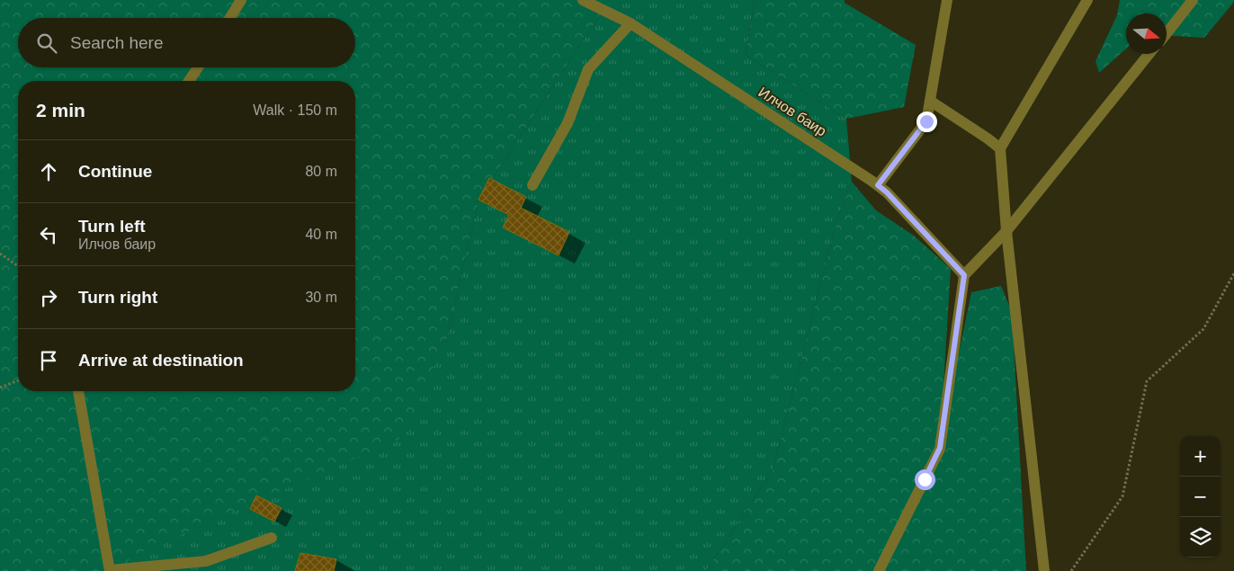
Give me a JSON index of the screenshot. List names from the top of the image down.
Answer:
{
  "streets": {
    "street": ["Илчов баир"]
  },
  "north": "right",
  "page": {
    "search": "Search here",
    "heading": ["2 min", "Walk · 150 m"],
    "list": [
      ["Continue", "80 m"],
      ["Turn left", "Илчов баир", "40 m"],
      ["Turn right", "30 m"],
      "Arrive at destination"
    ],
    "map_buttons": ["+", "−"]
  }
}
